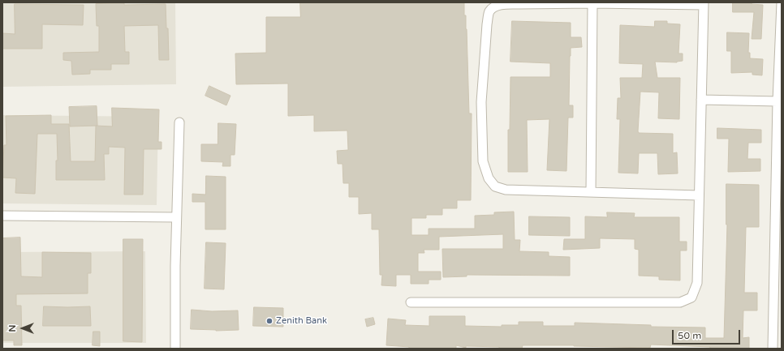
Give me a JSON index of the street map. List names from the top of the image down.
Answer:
{
  "places": ["Zenith Bank"],
  "scale_bar": "50 m",
  "north": "left"
}
